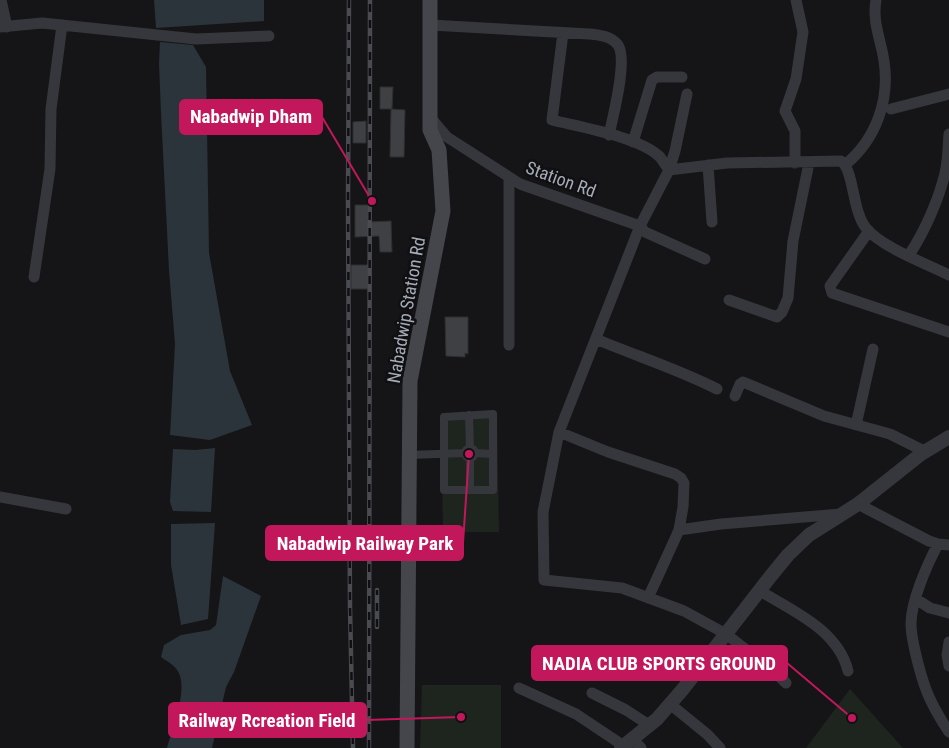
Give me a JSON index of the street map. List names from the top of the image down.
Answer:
{
  "streets": {
    "main road": ["Nabadwip Station Rd"],
    "street": ["Station Rd"]
  },
  "crossings": [
    ["Station Rd", "Nabadwip Station Rd"]
  ],
  "places": [
    "Nabadwip Dham",
    "Nabadwip Railway Park",
    "Railway Rcreation Field",
    "NADIA CLUB SPORTS GROUND"
  ]
}
